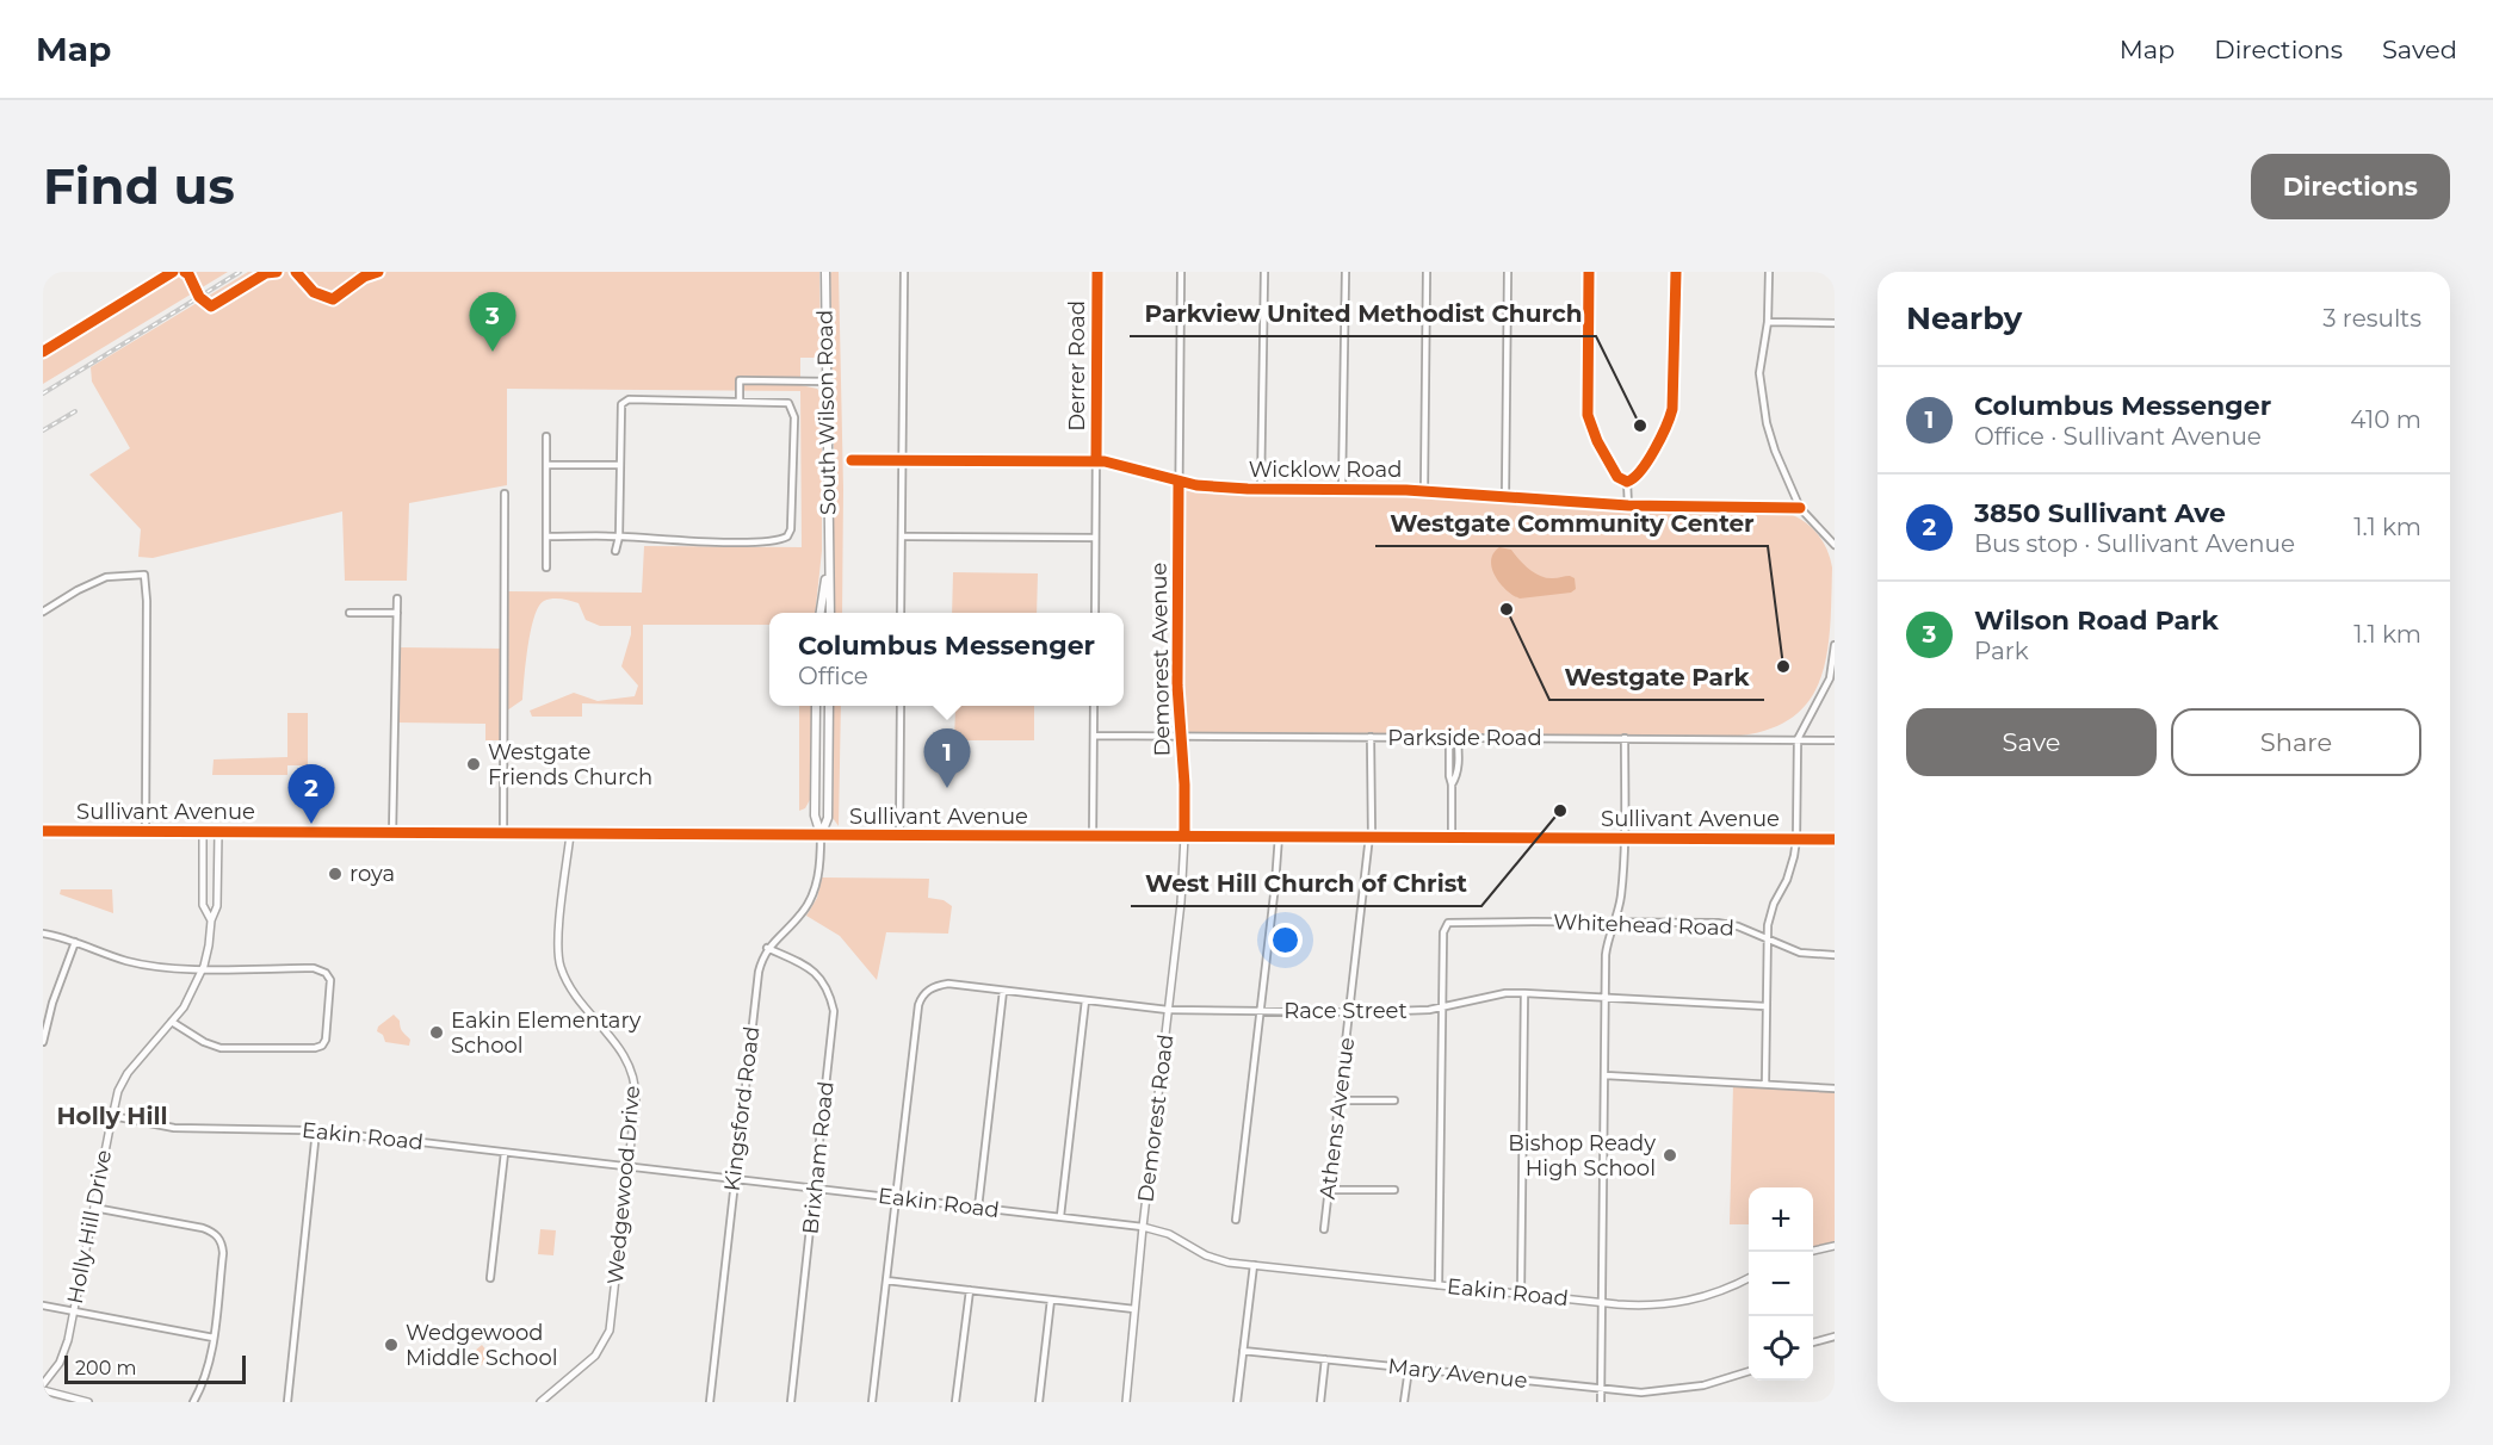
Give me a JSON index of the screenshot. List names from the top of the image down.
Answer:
{
  "streets": {
    "main road": ["South Wilson Road", "Sullivant Avenue"],
    "street": [
      "Derrer Road",
      "Wicklow Road",
      "Demorest Avenue",
      "Parkside Road",
      "Whitehead Road",
      "Race Street",
      "Kingsford Road",
      "Demorest Road",
      "Athens Avenue",
      "Eakin Road",
      "Brixham Road",
      "Wedgewood Drive",
      "Holly Hill Drive",
      "Mary Avenue"
    ]
  },
  "crossings": [
    ["Derrer Road", "Wicklow Road"],
    ["Wicklow Road", "Demorest Avenue"],
    ["Demorest Avenue", "Parkside Road"],
    ["Demorest Avenue", "Sullivant Avenue"],
    ["Demorest Avenue", "Demorest Road"],
    ["Parkside Road", "Athens Avenue"],
    ["Sullivant Avenue", "Kingsford Road"],
    ["Sullivant Avenue", "Demorest Road"],
    ["Sullivant Avenue", "Athens Avenue"],
    ["Sullivant Avenue", "Wedgewood Drive"],
    ["Sullivant Avenue", "Holly Hill Drive"],
    ["Whitehead Road", "Race Street"],
    ["Race Street", "Demorest Road"],
    ["Race Street", "Athens Avenue"],
    ["Race Street", "Eakin Road"],
    ["Kingsford Road", "Eakin Road"],
    ["Kingsford Road", "Brixham Road"],
    ["Demorest Road", "Eakin Road"],
    ["Eakin Road", "Brixham Road"],
    ["Eakin Road", "Wedgewood Drive"],
    ["Eakin Road", "Holly Hill Drive"]
  ],
  "districts": ["Holly Hill"],
  "places": [
    "Parkview United Methodist Church",
    "Westgate Park",
    "Westgate Community Center",
    "Westgate Friends Church",
    "West Hill Church of Christ",
    "roya",
    "Eakin Elementary School",
    "Bishop Ready High School",
    "Wedgewood Middle School"
  ],
  "scale_bar": "200 m",
  "page": {
    "header": "Map",
    "nav": ["Map", "Directions", "Saved"],
    "buttons": [
      "Directions",
      ["Save", "Share"]
    ],
    "title": "Find us",
    "heading": ["Nearby", "3 results"],
    "pins": ["3", "1", "2"],
    "list": [
      {
        "mark": "1",
        "name": "Columbus Messenger",
        "note": "Office · Sullivant Avenue",
        "value": "410 m"
      },
      {
        "mark": "2",
        "name": "3850 Sullivant Ave",
        "note": "Bus stop · Sullivant Avenue",
        "value": "1.1 km"
      },
      {
        "mark": "3",
        "name": "Wilson Road Park",
        "note": "Park",
        "value": "1.1 km"
      }
    ],
    "popup": ["Columbus Messenger", "Office"],
    "map_buttons": ["+", "−"],
    "scale": "200 m"
  }
}
